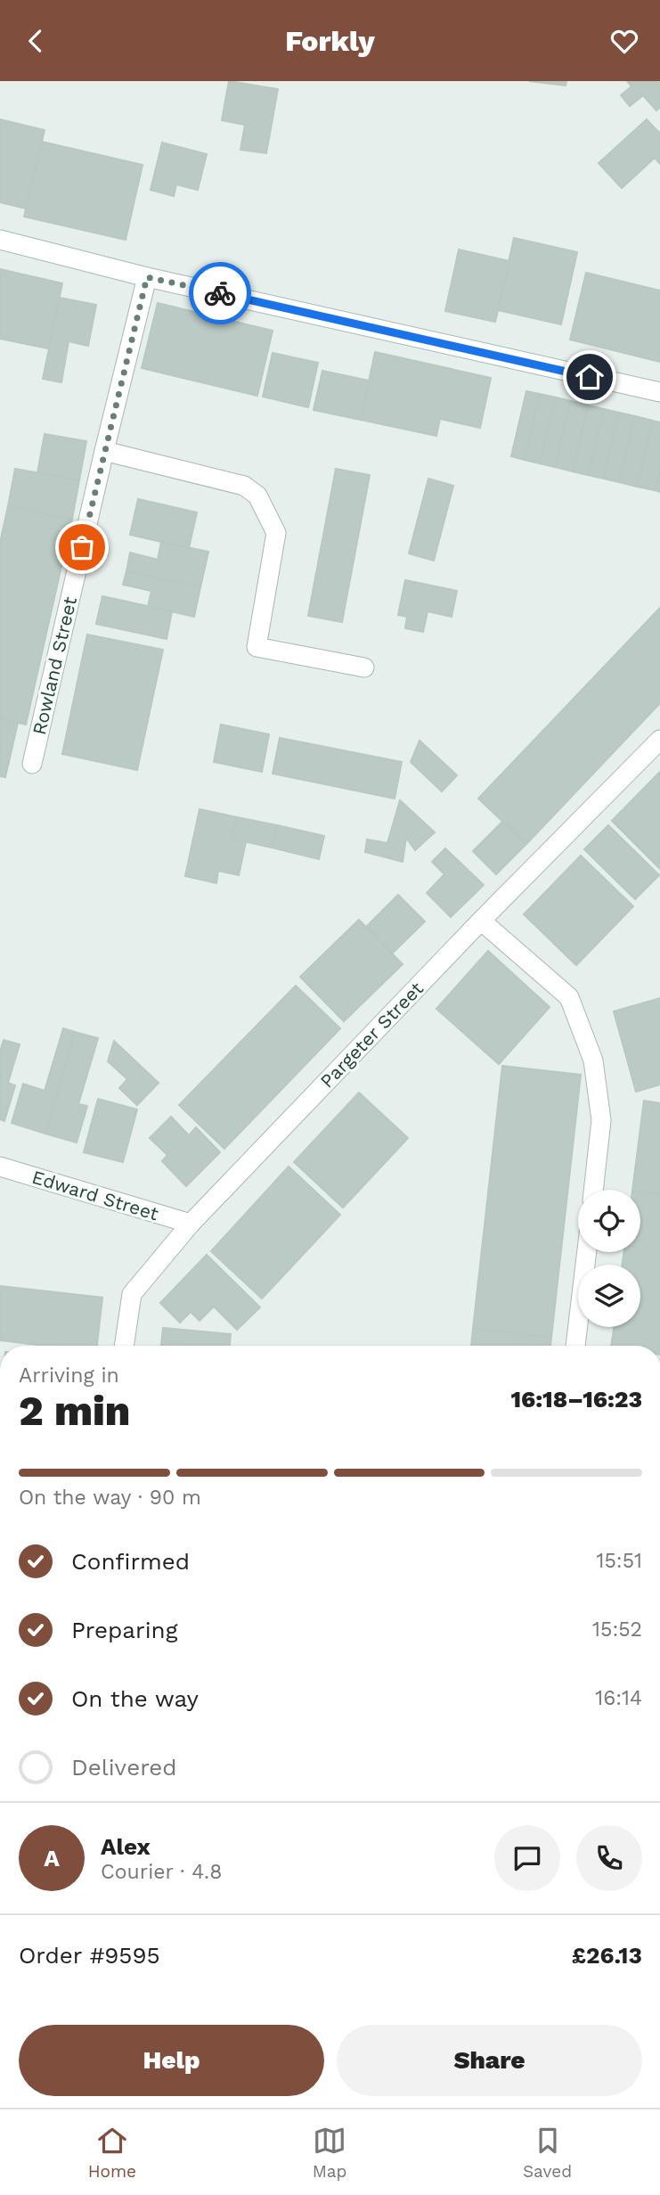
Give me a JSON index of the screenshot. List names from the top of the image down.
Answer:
{
  "streets": {
    "street": ["Rowland Street", "Pargeter Street", "Edward Street"]
  },
  "crossings": [
    ["Pargeter Street", "Edward Street"]
  ],
  "page": {
    "header": "Forkly",
    "heading": ["2 min", "Arriving in", "16:18–16:23"],
    "panel": [
      "Alex",
      "Courier · 4.8",
      "Order #9595",
      "£26.13"
    ],
    "bar": "On the way · 90 m",
    "list": [
      ["Confirmed", "15:51"],
      ["Preparing", "15:52"],
      ["On the way", "16:14"],
      "Delivered"
    ],
    "round": "A",
    "buttons": ["Help", "Share"],
    "tabs": ["Home", "Map", "Saved"]
  }
}
